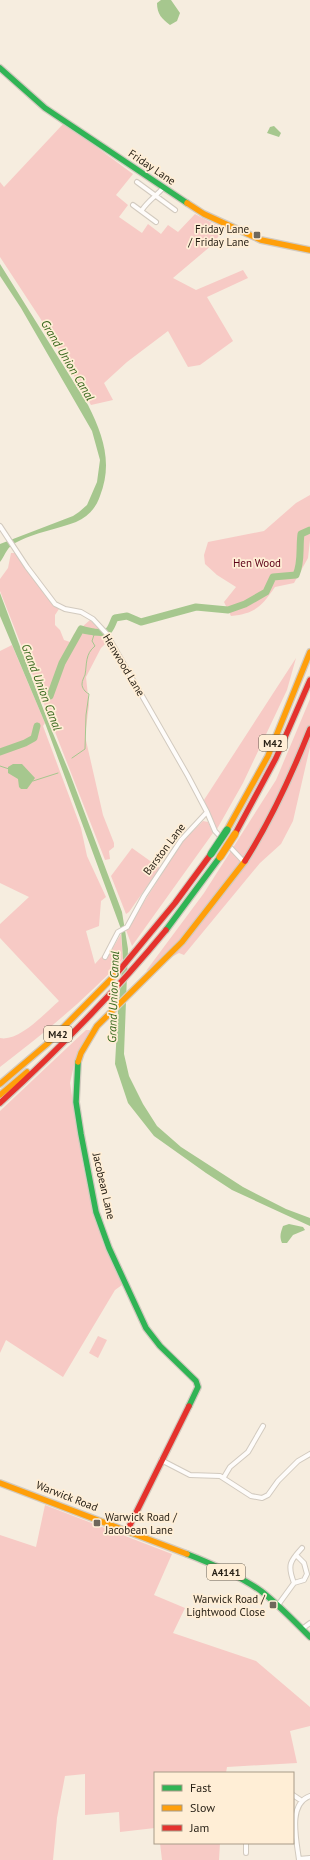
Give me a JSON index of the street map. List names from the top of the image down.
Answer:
{
  "streets": {
    "main road": [
      "Friday Lane",
      "M42",
      "Jacobean Lane",
      "Warwick Road",
      "A4141"
    ],
    "street": ["Henwood Lane", "Barston Lane"]
  },
  "crossings": [
    ["Henwood Lane", "Barston Lane"],
    ["Jacobean Lane", "Warwick Road"]
  ],
  "water": ["Grand Union Canal"],
  "parks": ["Hen Wood"],
  "places": {
    "transit": ["Friday Lane / Friday Lane", "Warwick Road / Jacobean Lane", "Warwick Road / Lightwood Close"]
  },
  "legend": ["Fast", "Slow", "Jam"]
}
